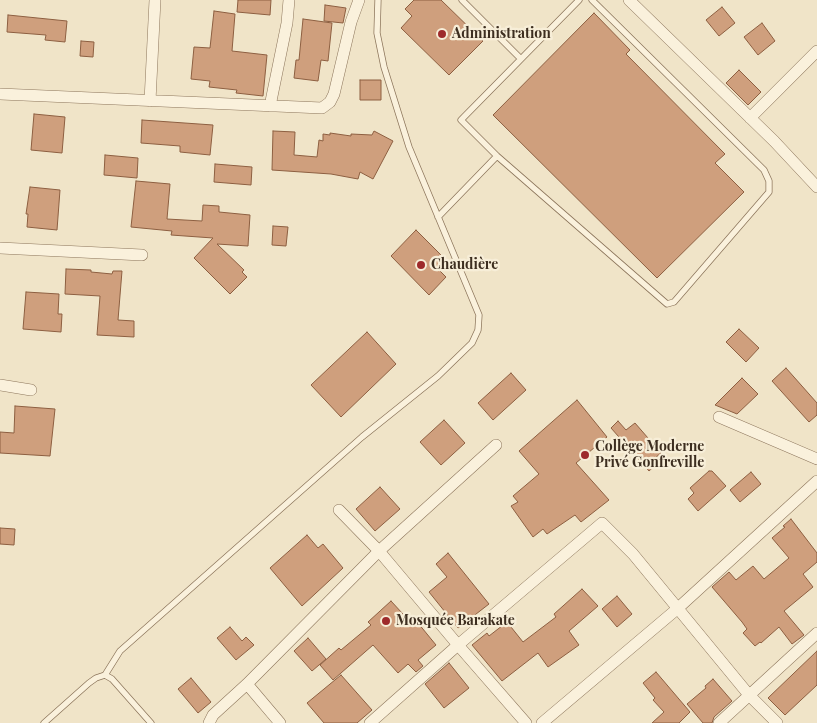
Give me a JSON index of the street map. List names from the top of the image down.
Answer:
{
  "places": [
    "Administration",
    "Chaudière",
    "Collège Moderne Privé Gonfreville",
    "Mosquée Barakate"
  ]
}
